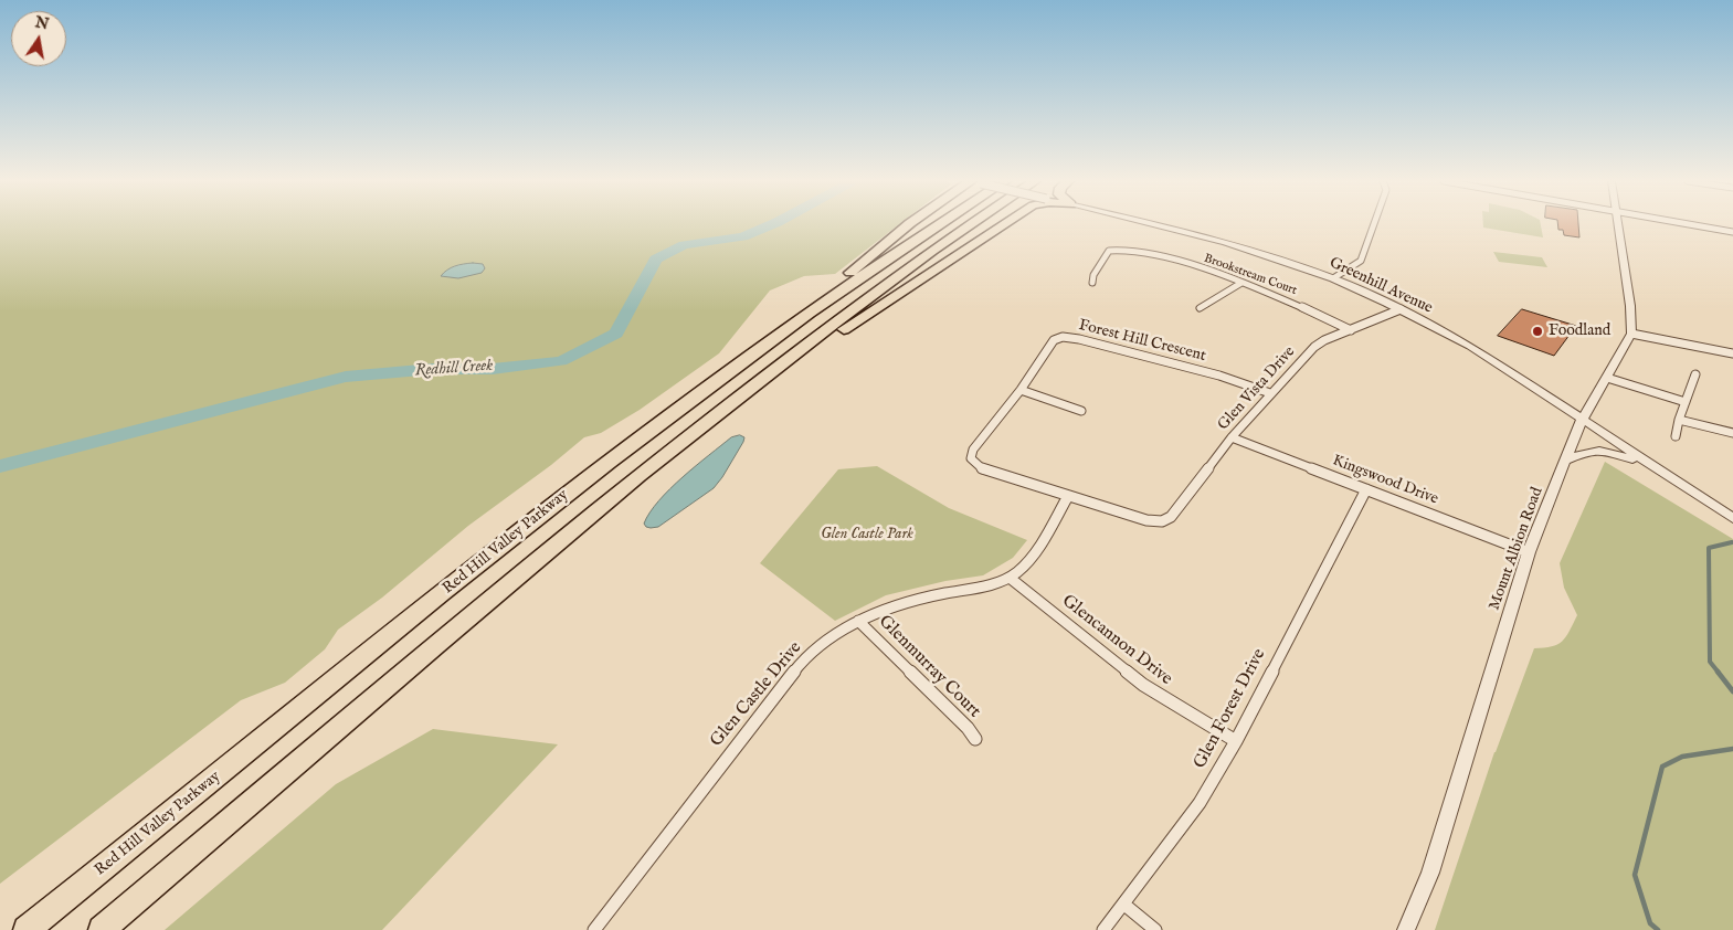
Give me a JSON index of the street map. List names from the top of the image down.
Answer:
{
  "streets": {
    "highway": ["Red Hill Valley Parkway"],
    "street": [
      "Brookstream Court",
      "Greenhill Avenue",
      "Forest Hill Crescent",
      "Glen Vista Drive",
      "Kingswood Drive",
      "Mount Albion Road",
      "Glencannon Drive",
      "Glenmurray Court",
      "Glen Castle Drive",
      "Glen Forest Drive"
    ]
  },
  "crossings": [
    ["Brookstream Court", "Glen Vista Drive"],
    ["Greenhill Avenue", "Glen Vista Drive"],
    ["Greenhill Avenue", "Mount Albion Road"],
    ["Forest Hill Crescent", "Glen Vista Drive"],
    ["Glen Vista Drive", "Kingswood Drive"],
    ["Kingswood Drive", "Mount Albion Road"],
    ["Kingswood Drive", "Glen Forest Drive"],
    ["Glencannon Drive", "Glen Castle Drive"],
    ["Glencannon Drive", "Glen Forest Drive"],
    ["Glenmurray Court", "Glen Castle Drive"]
  ],
  "water": ["Redhill Creek"],
  "parks": ["Glen Castle Park"],
  "places": ["Foodland"],
  "north": "top"
}
